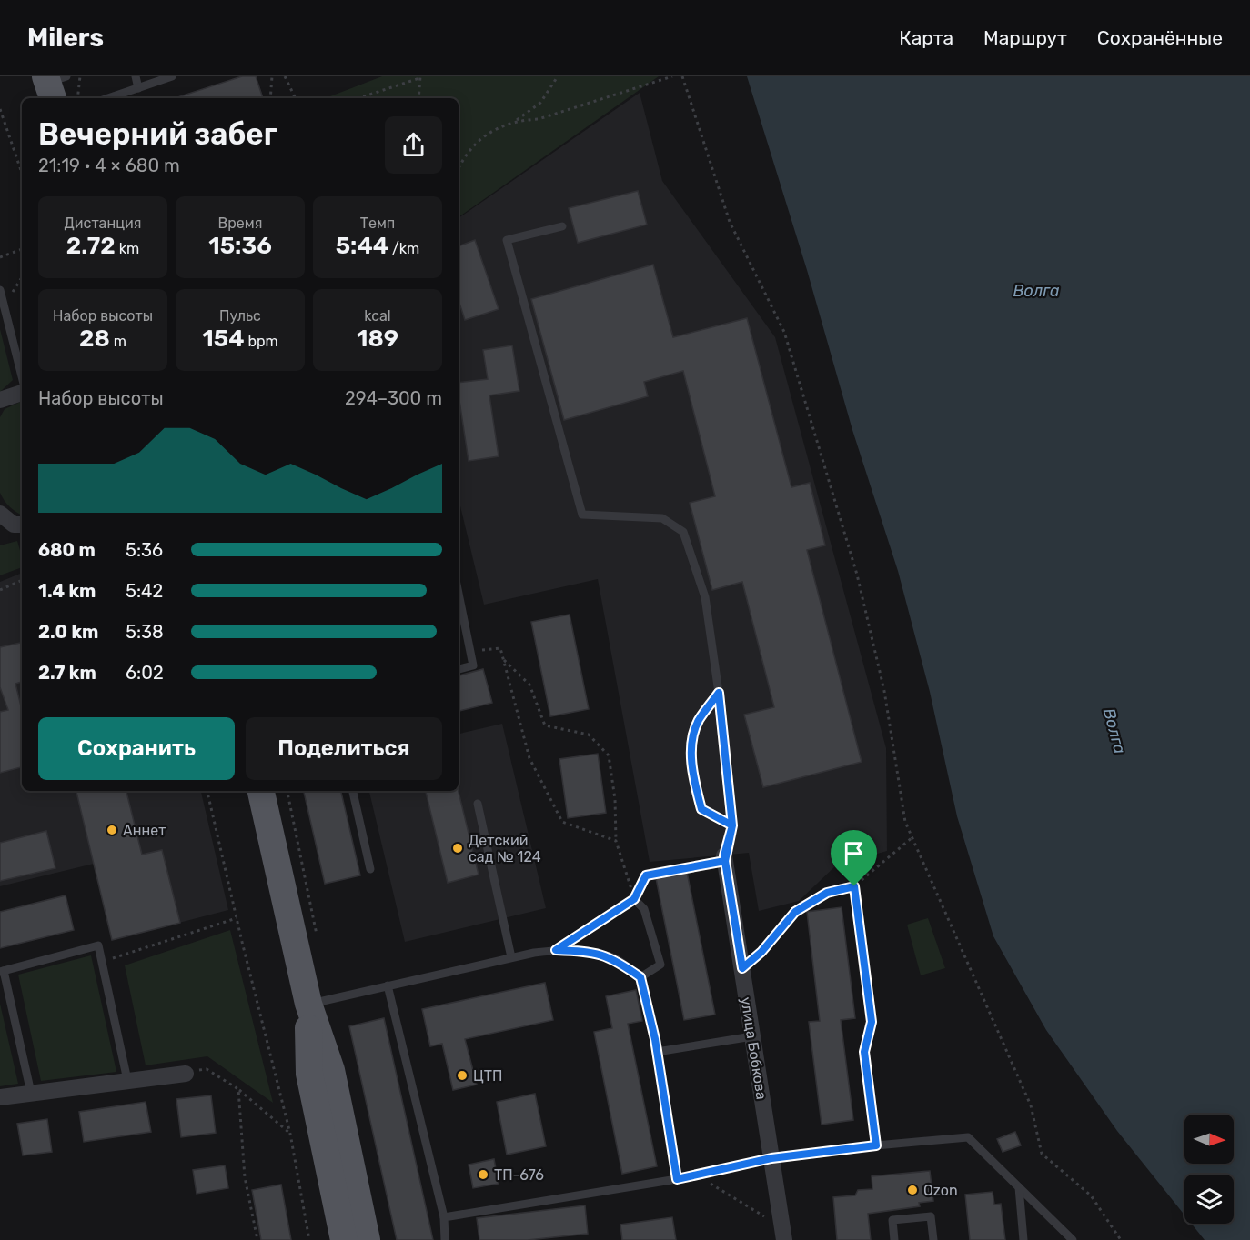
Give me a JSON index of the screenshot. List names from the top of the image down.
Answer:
{
  "streets": {
    "street": ["улица Бобкова"]
  },
  "water": ["Волга"],
  "places": [
    "Аннет",
    "Детский сад № 124",
    "ЦТП",
    "ТП-676",
    "Ozon"
  ],
  "north": "right",
  "page": {
    "header": "Milers",
    "nav": ["Карта", "Маршрут", "Сохранённые"],
    "heading": ["Вечерний забег", "21:19 · 4 × 680 m"],
    "stats": [
      ["Дистанция", "2.72 km"],
      ["Время", "15:36"],
      ["Темп", "5:44 /km"],
      ["Набор высоты", "28 m"],
      ["Пульс", "154 bpm"],
      ["kcal", "189"]
    ],
    "chart": ["Набор высоты", "294–300 m"],
    "list": [
      {
        "name": "680 m",
        "note": "5:36"
      },
      {
        "name": "1.4 km",
        "note": "5:42"
      },
      {
        "name": "2.0 km",
        "note": "5:38"
      },
      {
        "name": "2.7 km",
        "note": "6:02"
      }
    ],
    "buttons": ["Сохранить", "Поделиться"]
  }
}
